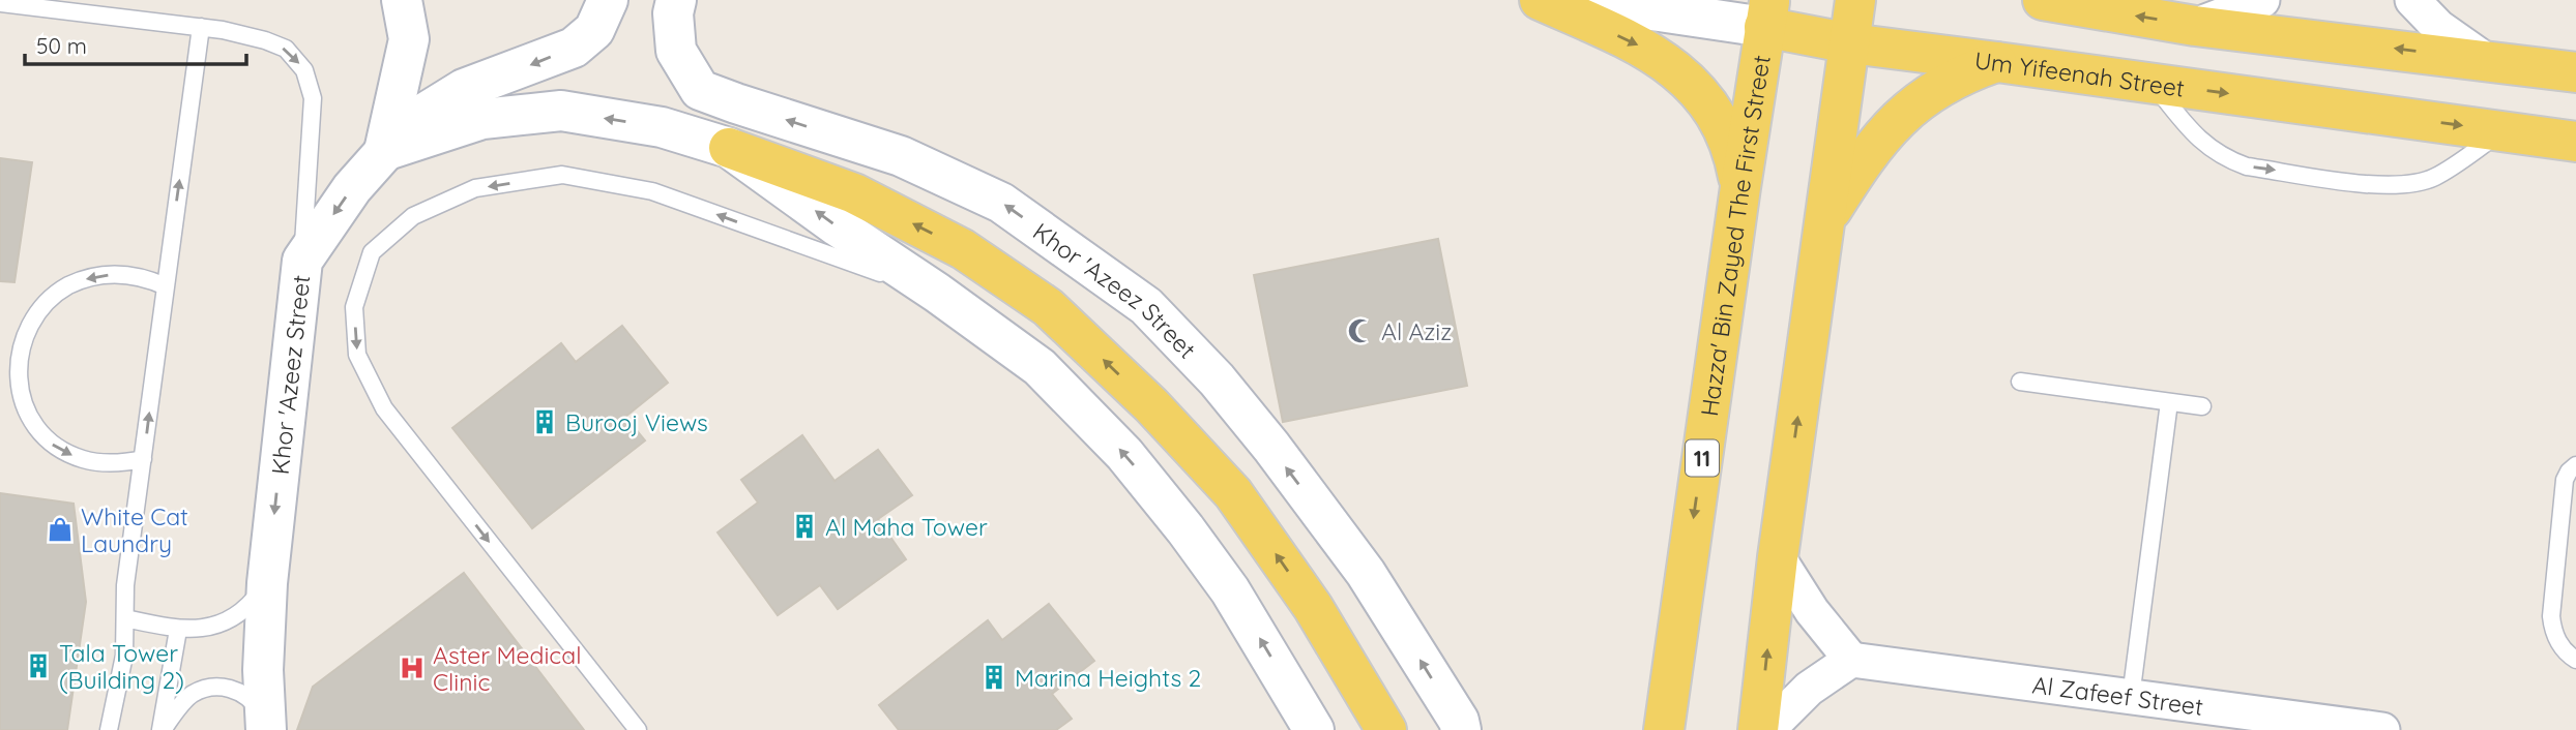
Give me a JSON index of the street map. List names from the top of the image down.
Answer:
{
  "streets": {
    "main road": ["Um Yifeenah Street", "Hazza' Bin Zayed The First Street", "11"],
    "street": ["Khor 'Azeez Street", "Al Zafeef Street"]
  },
  "crossings": [
    ["Um Yifeenah Street", "Hazza' Bin Zayed The First Street"]
  ],
  "one_way": ["Um Yifeenah Street"],
  "places": {
    "mosque": ["Al Aziz"],
    "building": [
      "Burooj Views",
      "Al Maha Tower",
      "Tala Tower (Building 2)",
      "Marina Heights 2"
    ],
    "shop": ["White Cat Laundry"],
    "hospital": ["Aster Medical Clinic"]
  },
  "scale_bar": "50 m"
}
